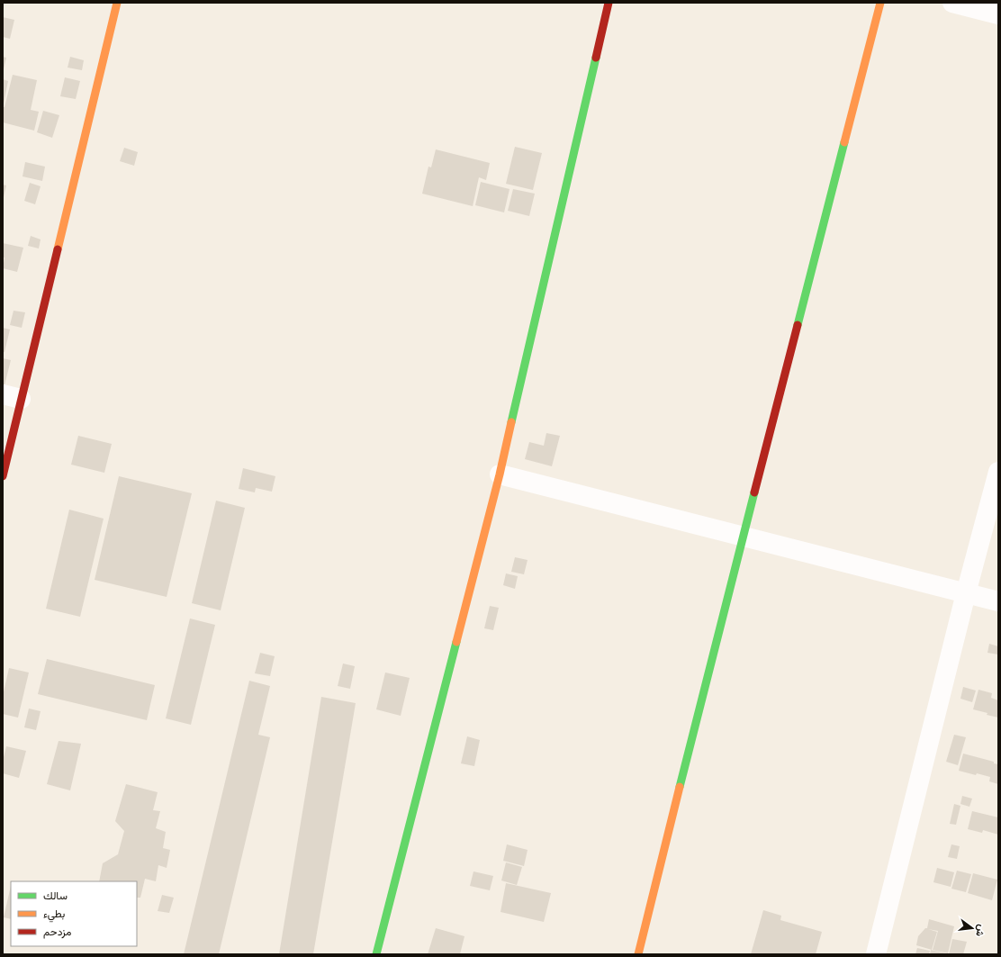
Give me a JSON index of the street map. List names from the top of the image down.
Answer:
{
  "legend": ["سالك", "بطيء", "مزدحم"],
  "north": "right"
}
